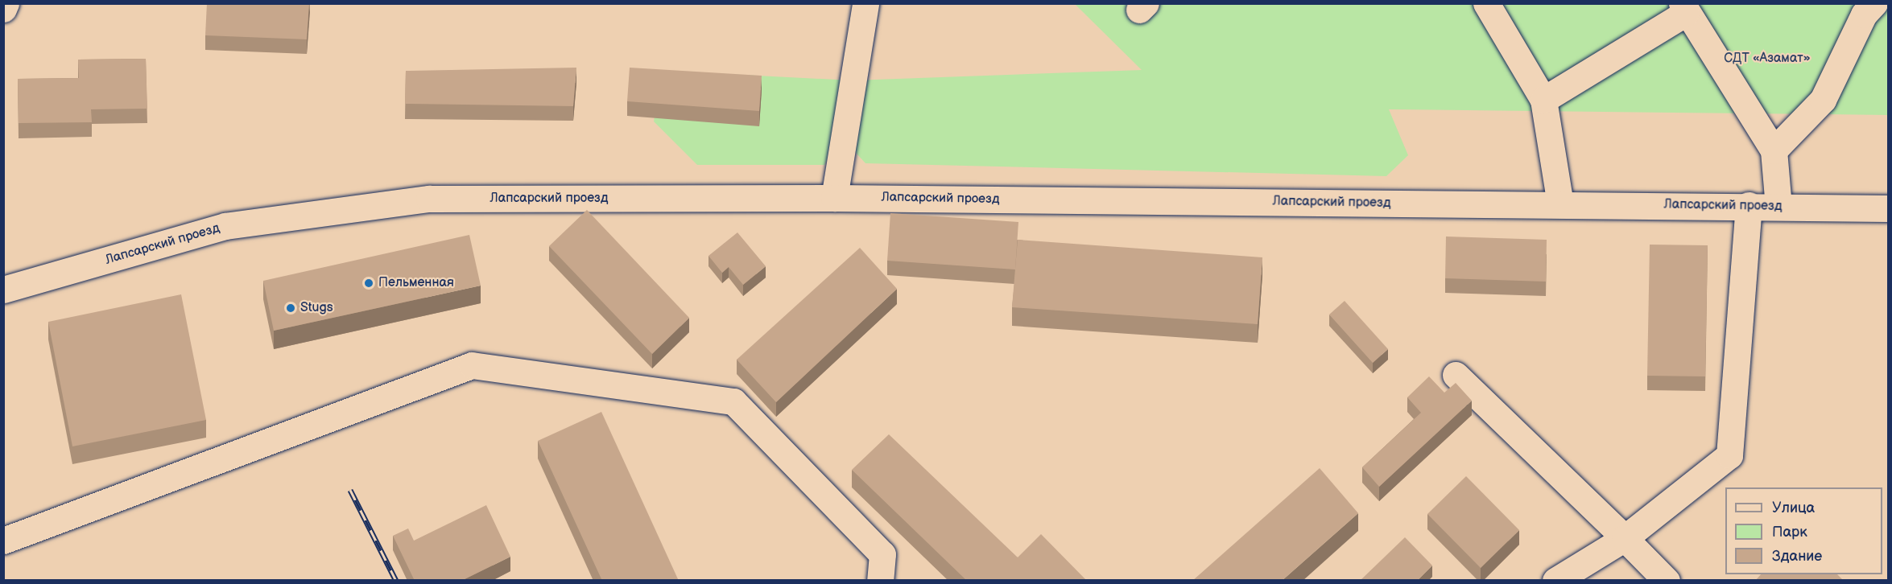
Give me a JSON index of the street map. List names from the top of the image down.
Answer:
{
  "streets": {
    "street": ["Лапсарский проезд"]
  },
  "parks": ["СДТ «Азамат»"],
  "places": ["Пельменная", "Stugs"],
  "legend": ["Улица", "Парк", "Здание"]
}
